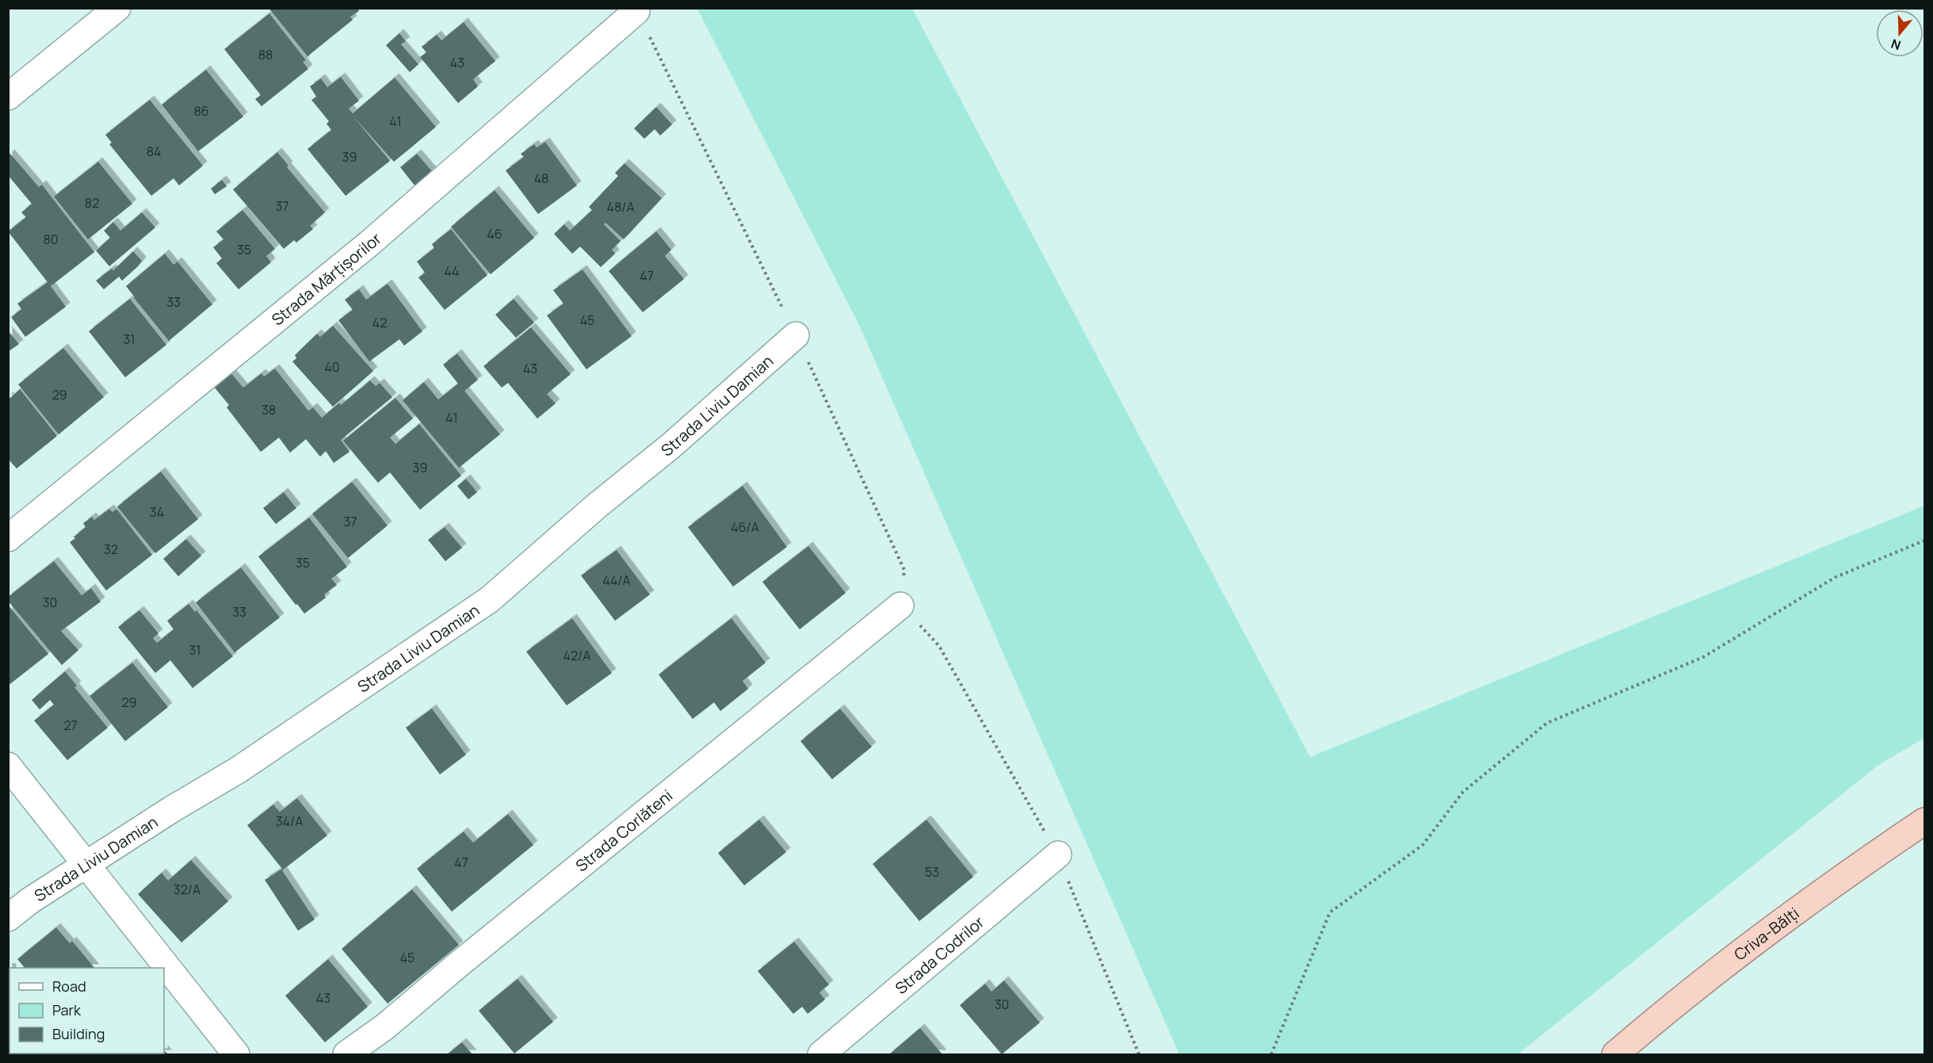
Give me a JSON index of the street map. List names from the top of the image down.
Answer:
{
  "streets": {
    "highway": ["Criva-Bălți"],
    "street": [
      "Strada Mărțișorilor",
      "Strada Liviu Damian",
      "Strada Corlăteni",
      "Strada Codrilor"
    ]
  },
  "house_numbers": [
    "88",
    "43",
    "86",
    "41",
    "84",
    "39",
    "48",
    "82",
    "37",
    "48/A",
    "46",
    "80",
    "35",
    "44",
    "47",
    "33",
    "45",
    "42",
    "31",
    "40",
    "43",
    "29",
    "38",
    "41",
    "39",
    "34",
    "37",
    "46/A",
    "32",
    "35",
    "44/A",
    "30",
    "33",
    "31",
    "42/A",
    "29",
    "27",
    "34/A",
    "47",
    "53",
    "32/A",
    "45",
    "43",
    "30"
  ],
  "legend": ["Road", "Park", "Building"],
  "north": "bottom"
}
